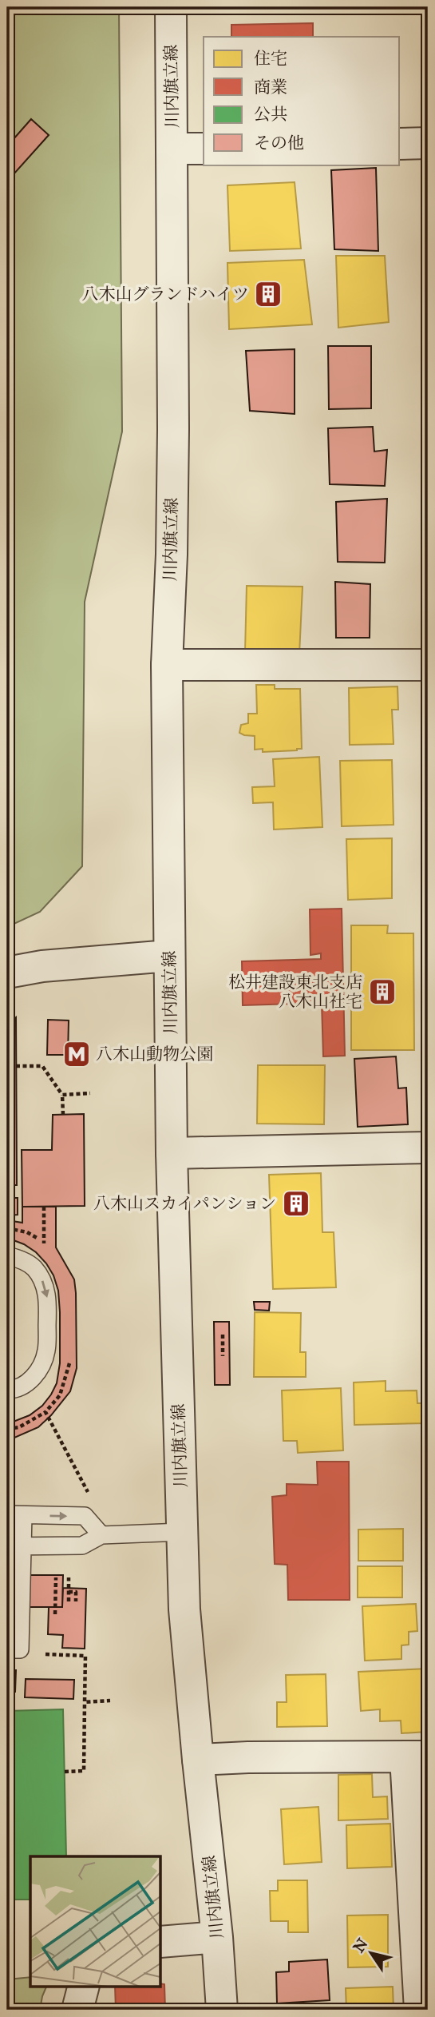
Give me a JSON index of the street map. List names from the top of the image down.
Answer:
{
  "streets": {
    "street": ["川内旗立線"]
  },
  "places": {
    "building": ["八木山グランドハイツ", "松井建設東北支店 八木山社宅", "八木山スカイパンション"],
    "metro station": ["八木山動物公園"]
  },
  "legend": [
    "住宅",
    "商業",
    "公共",
    "その他"
  ],
  "north": "top left"
}
